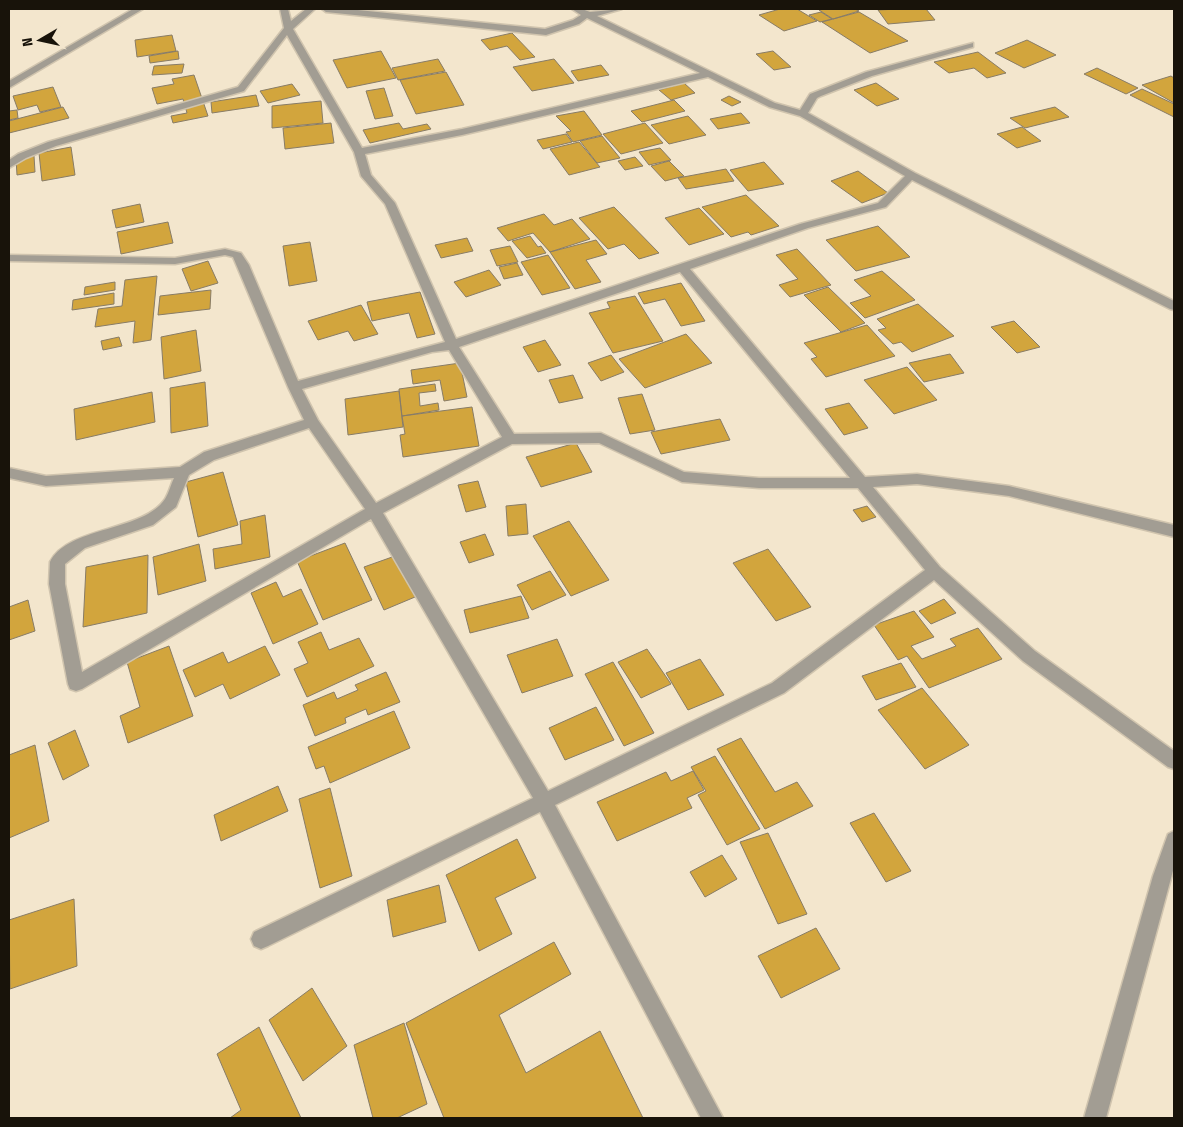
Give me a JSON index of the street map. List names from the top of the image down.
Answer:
{
  "north": "left"
}
